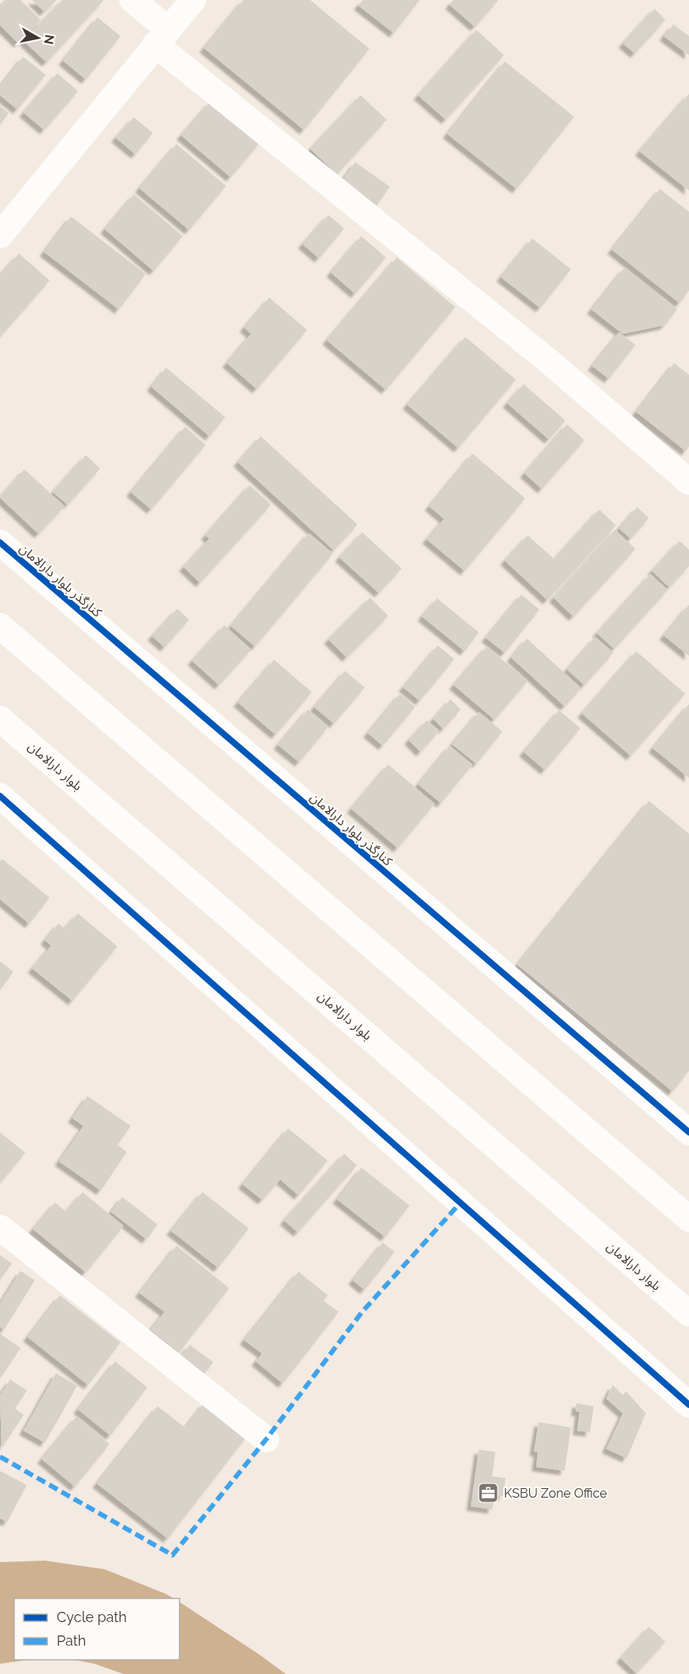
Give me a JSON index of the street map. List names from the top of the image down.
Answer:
{
  "streets": {
    "street": ["کنارگذر بلوار دارالامان", "بلوار دارالامان"]
  },
  "places": {
    "office": ["KSBU Zone Office"]
  },
  "legend": ["Cycle path", "Path"],
  "north": "right"
}
